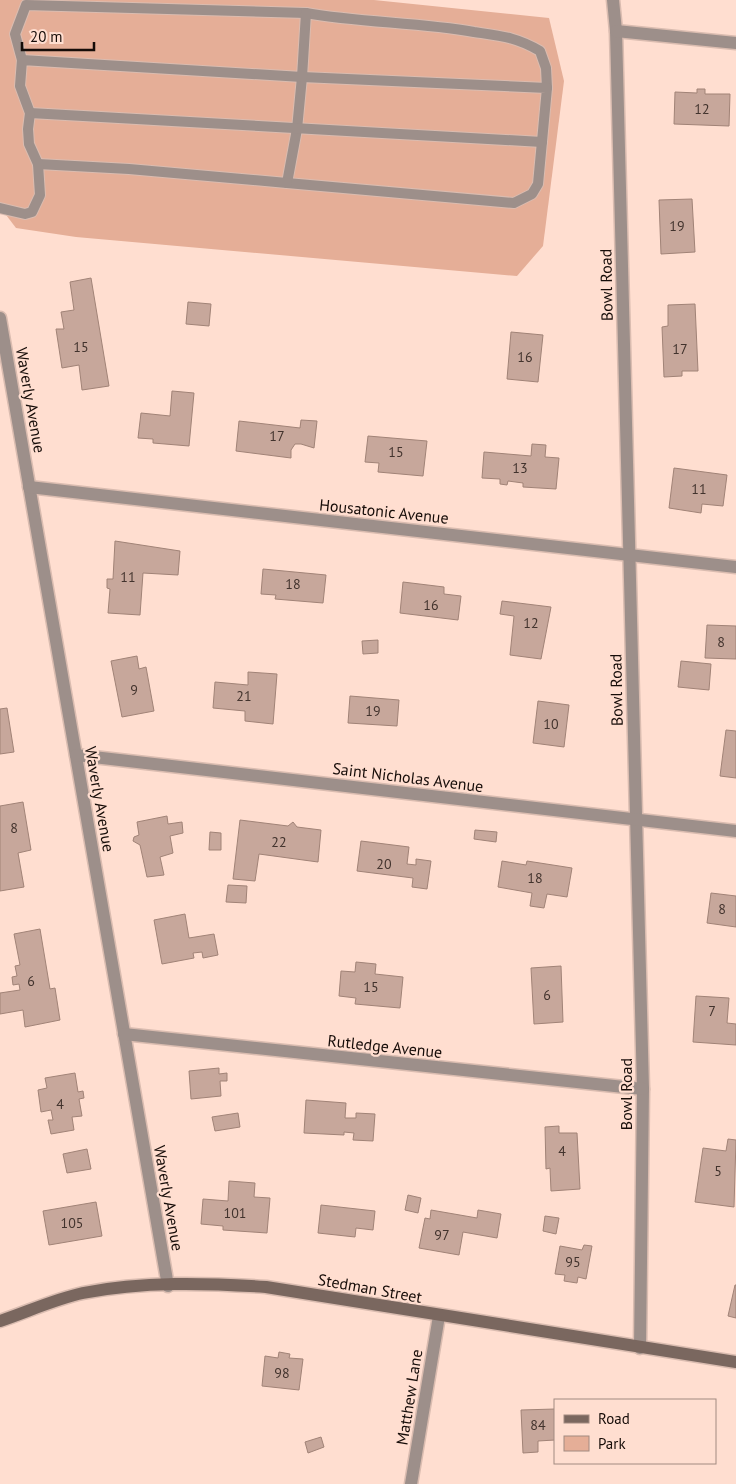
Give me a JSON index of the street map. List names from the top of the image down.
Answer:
{
  "streets": {
    "main road": ["Stedman Street"],
    "street": [
      "Bowl Road",
      "Waverly Avenue",
      "Housatonic Avenue",
      "Saint Nicholas Avenue",
      "Rutledge Avenue",
      "Matthew Lane"
    ]
  },
  "crossings": [
    ["Bowl Road", "Housatonic Avenue"],
    ["Bowl Road", "Saint Nicholas Avenue"],
    ["Bowl Road", "Rutledge Avenue"],
    ["Bowl Road", "Stedman Street"],
    ["Waverly Avenue", "Housatonic Avenue"],
    ["Waverly Avenue", "Saint Nicholas Avenue"],
    ["Waverly Avenue", "Rutledge Avenue"],
    ["Waverly Avenue", "Stedman Street"],
    ["Stedman Street", "Matthew Lane"]
  ],
  "house_numbers": [
    "12",
    "19",
    "15",
    "17",
    "16",
    "17",
    "15",
    "13",
    "11",
    "11",
    "18",
    "16",
    "12",
    "8",
    "9",
    "21",
    "19",
    "10",
    "8",
    "22",
    "20",
    "18",
    "8",
    "6",
    "15",
    "6",
    "7",
    "4",
    "4",
    "5",
    "101",
    "105",
    "97",
    "95",
    "98",
    "84"
  ],
  "legend": ["Road", "Park"],
  "scale_bar": "20 m"
}
